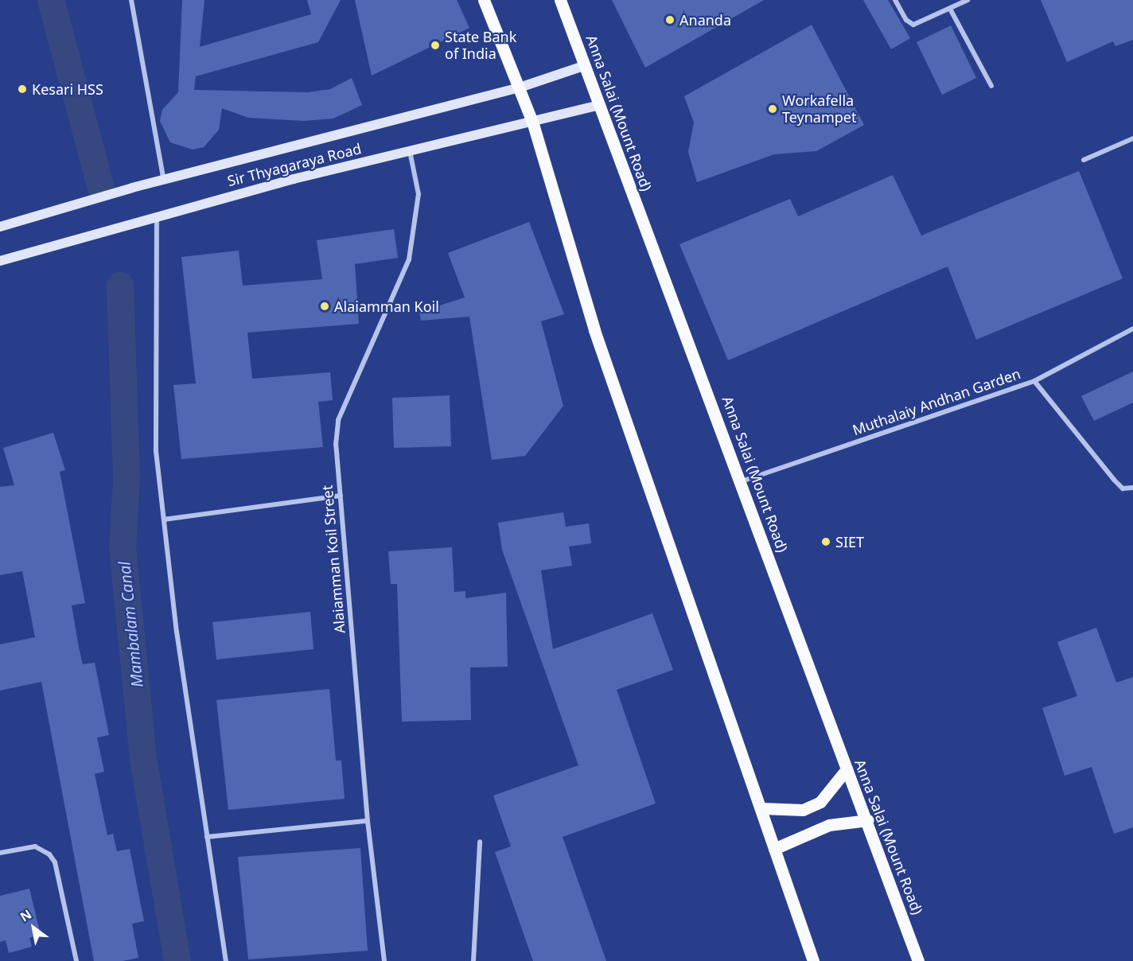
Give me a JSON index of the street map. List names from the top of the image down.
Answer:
{
  "streets": {
    "main road": ["Anna Salai (Mount Road)", "Sir Thyagaraya Road"],
    "street": ["Muthalaiy Andhan Garden", "Alaiamman Koil Street"]
  },
  "crossings": [
    ["Anna Salai (Mount Road)", "Sir Thyagaraya Road"],
    ["Anna Salai (Mount Road)", "Muthalaiy Andhan Garden"],
    ["Sir Thyagaraya Road", "Alaiamman Koil Street"]
  ],
  "water": ["Mambalam Canal"],
  "places": [
    "Ananda",
    "State Bank of India",
    "Kesari HSS",
    "Workafella Teynampet",
    "Alaiamman Koil",
    "SIET"
  ],
  "north": "top left"
}
